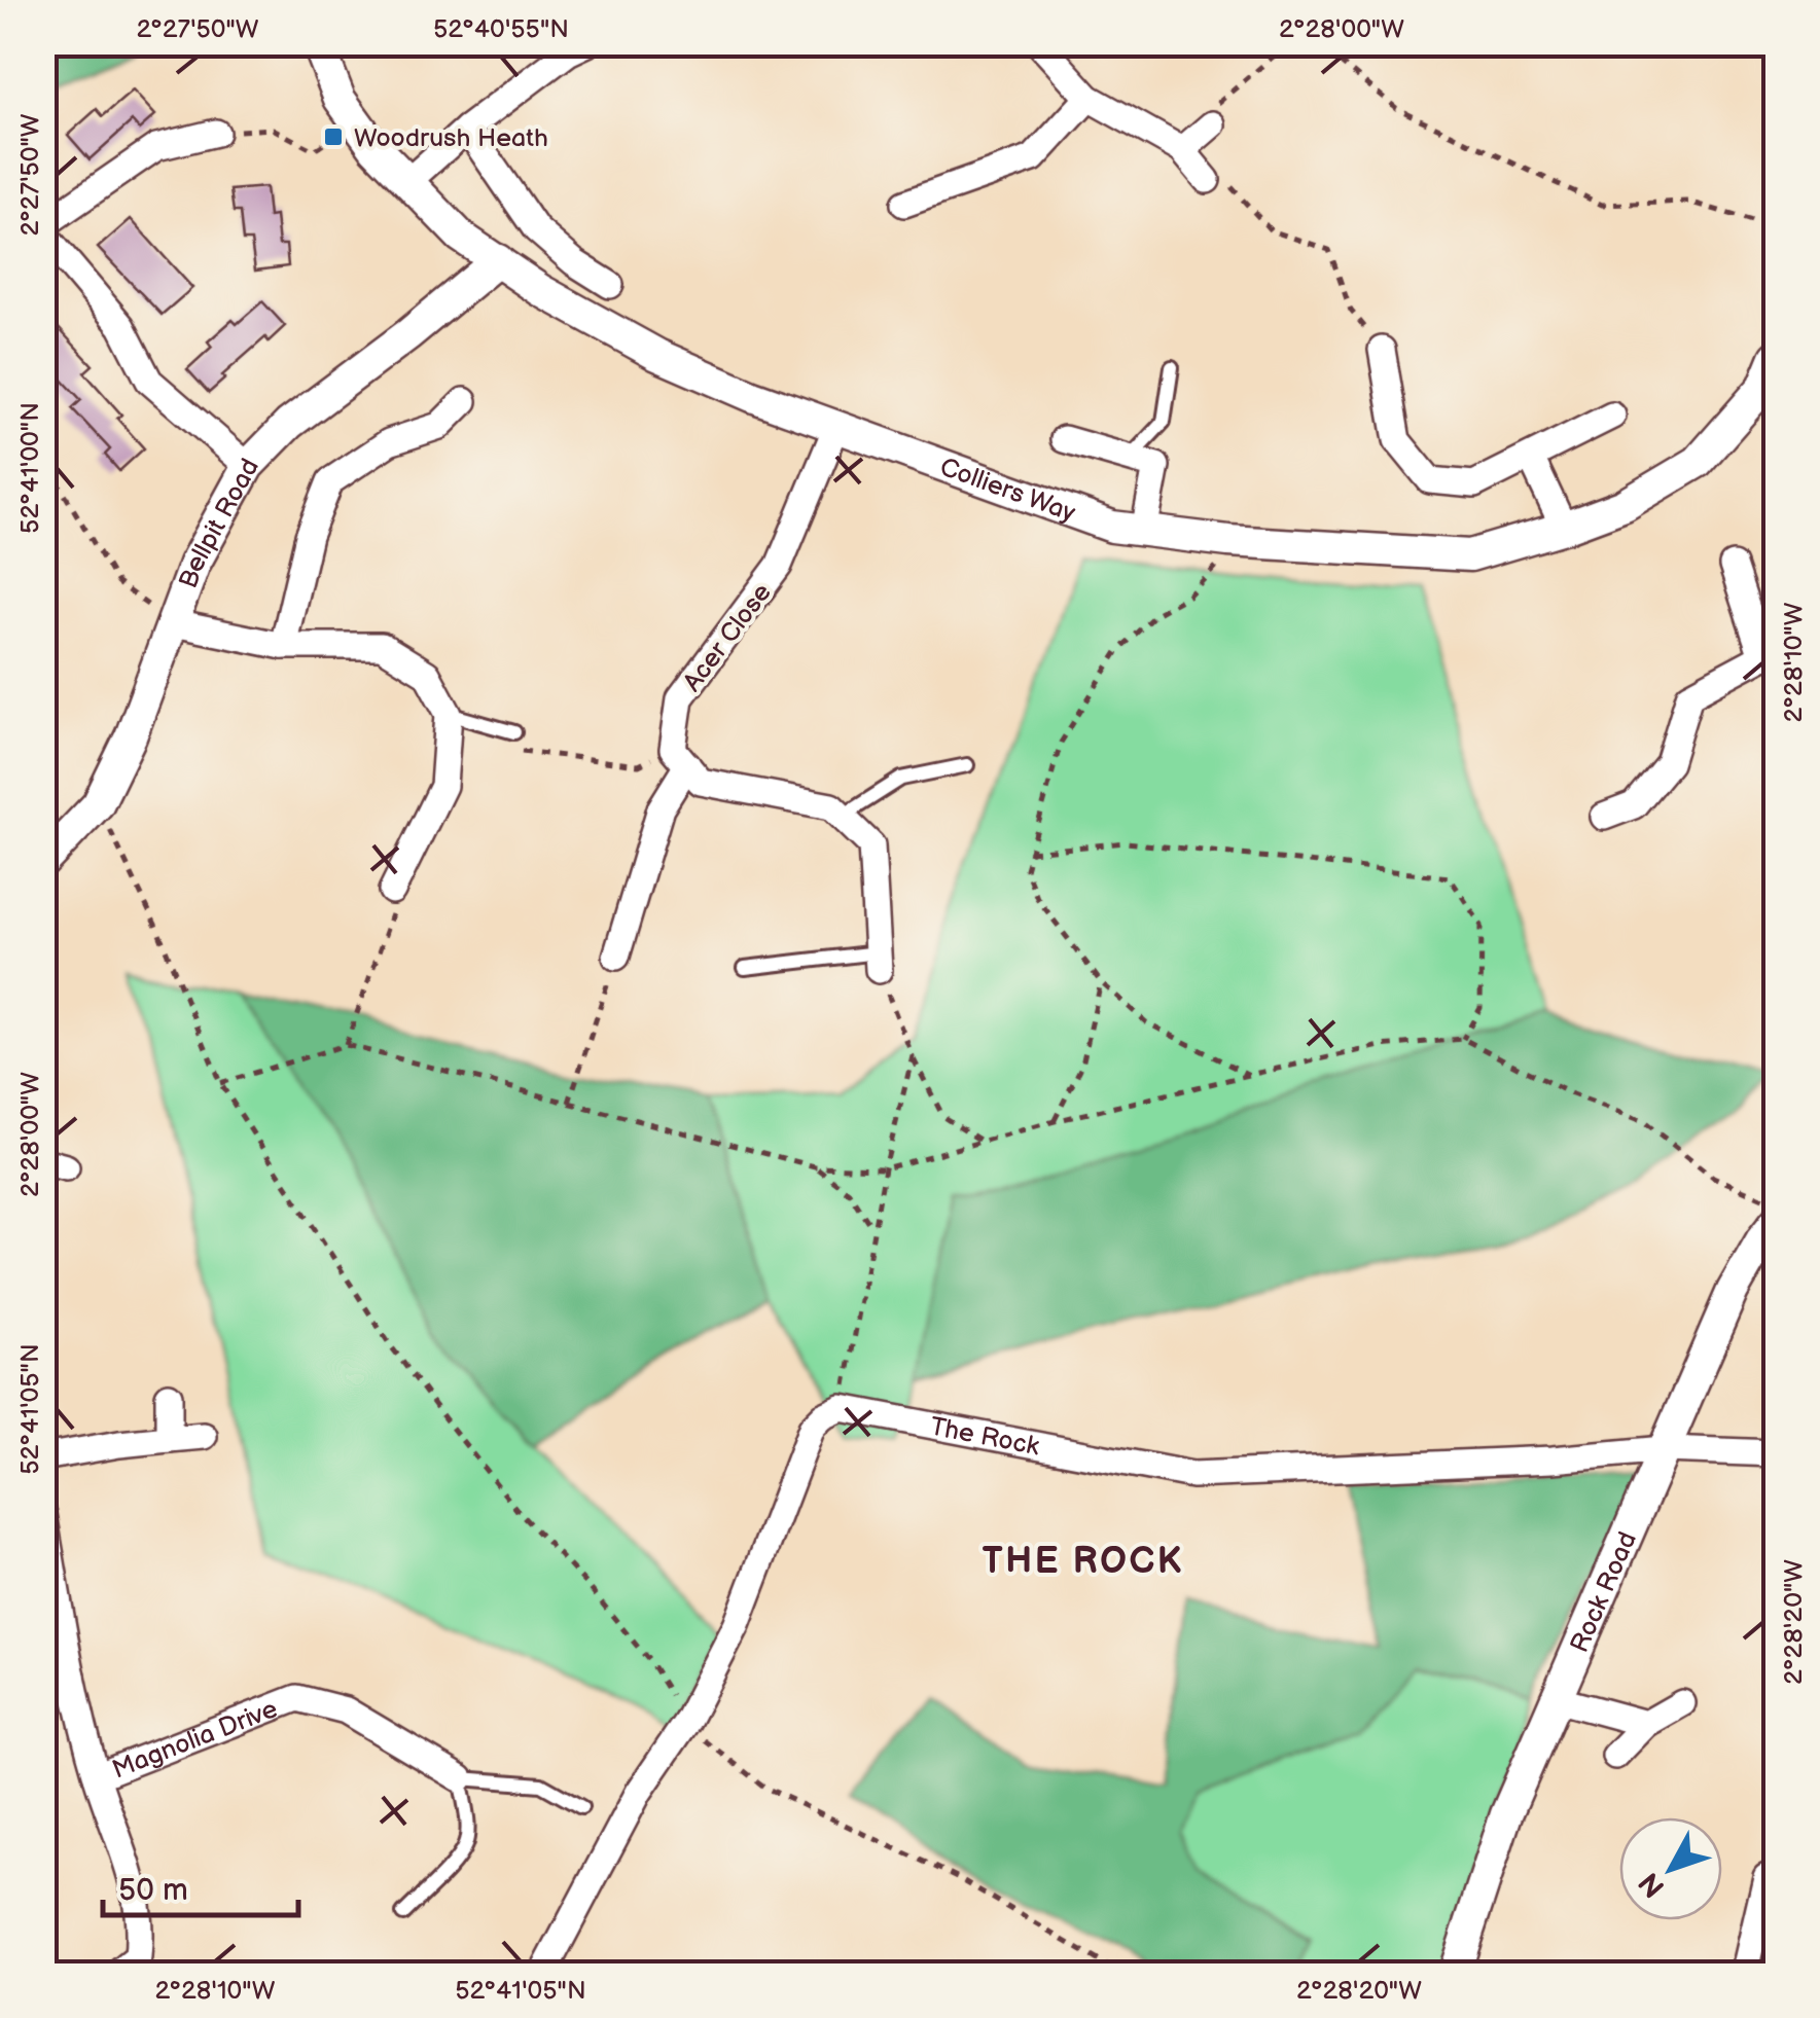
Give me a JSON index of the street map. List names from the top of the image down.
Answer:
{
  "streets": {
    "street": [
      "Colliers Way",
      "Bellpit Road",
      "Acer Close",
      "The Rock",
      "Rock Road",
      "Magnolia Drive"
    ]
  },
  "crossings": [
    ["Colliers Way", "Bellpit Road"],
    ["Colliers Way", "Acer Close"],
    ["The Rock", "Rock Road"]
  ],
  "districts": ["THE ROCK"],
  "places": {
    "transit": ["Woodrush Heath"]
  },
  "scale_bar": "50 m",
  "north": "bottom left",
  "coordinates": [
    "2°27'50\"W",
    "52°40'55\"N",
    "2°28'00\"W",
    "52°41'00\"N",
    "2°28'10\"W",
    "52°41'05\"N",
    "2°28'20\"W"
  ]
}
